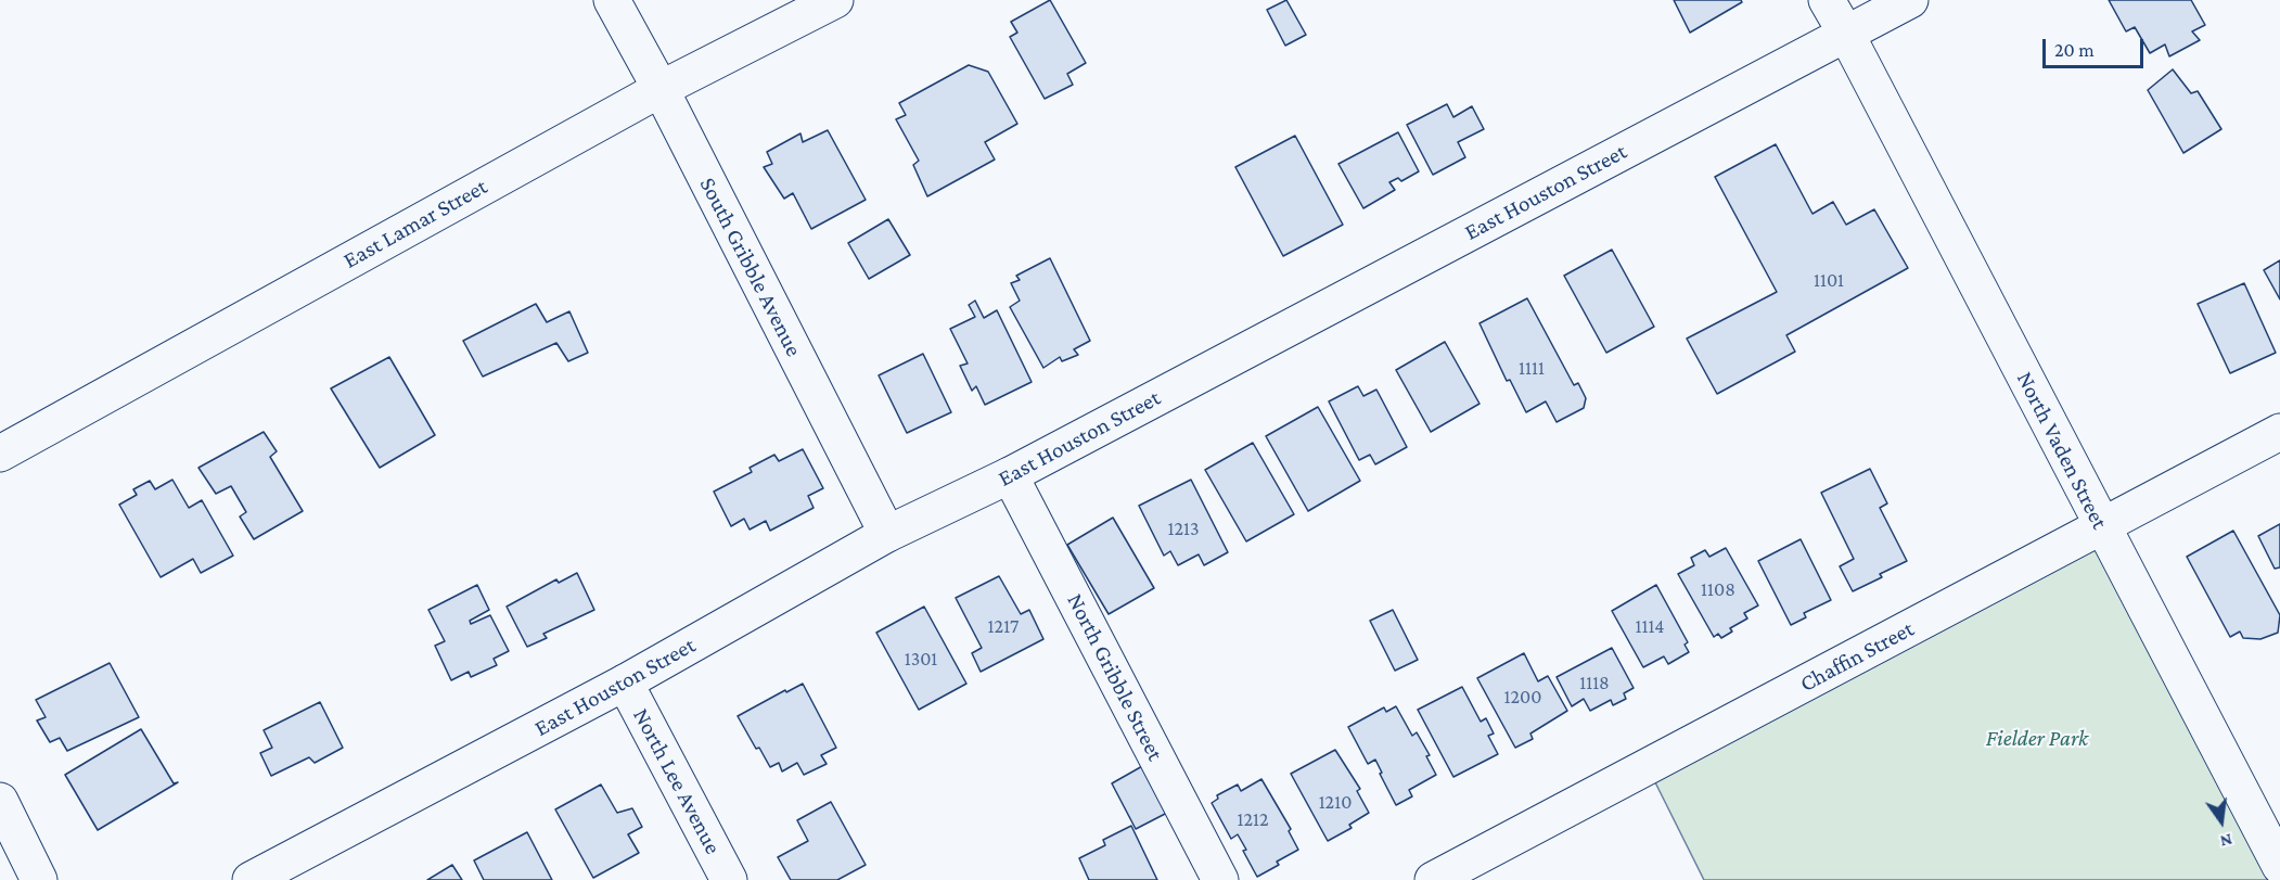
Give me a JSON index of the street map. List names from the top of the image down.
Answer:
{
  "streets": {
    "street": [
      "East Houston Street",
      "East Lamar Street",
      "South Gribble Avenue",
      "North Vaden Street",
      "Chaffin Street",
      "North Gribble Street",
      "North Lee Avenue"
    ]
  },
  "crossings": [
    ["East Houston Street", "South Gribble Avenue"],
    ["East Houston Street", "North Vaden Street"],
    ["East Houston Street", "North Gribble Street"],
    ["East Houston Street", "North Lee Avenue"],
    ["East Lamar Street", "South Gribble Avenue"],
    ["North Vaden Street", "Chaffin Street"]
  ],
  "parks": ["Fielder Park"],
  "house_numbers": [
    "1101",
    "1111",
    "1213",
    "1108",
    "1217",
    "1114",
    "1301",
    "1118",
    "1200",
    "1210",
    "1212"
  ],
  "scale_bar": "20 m",
  "north": "bottom"
}
